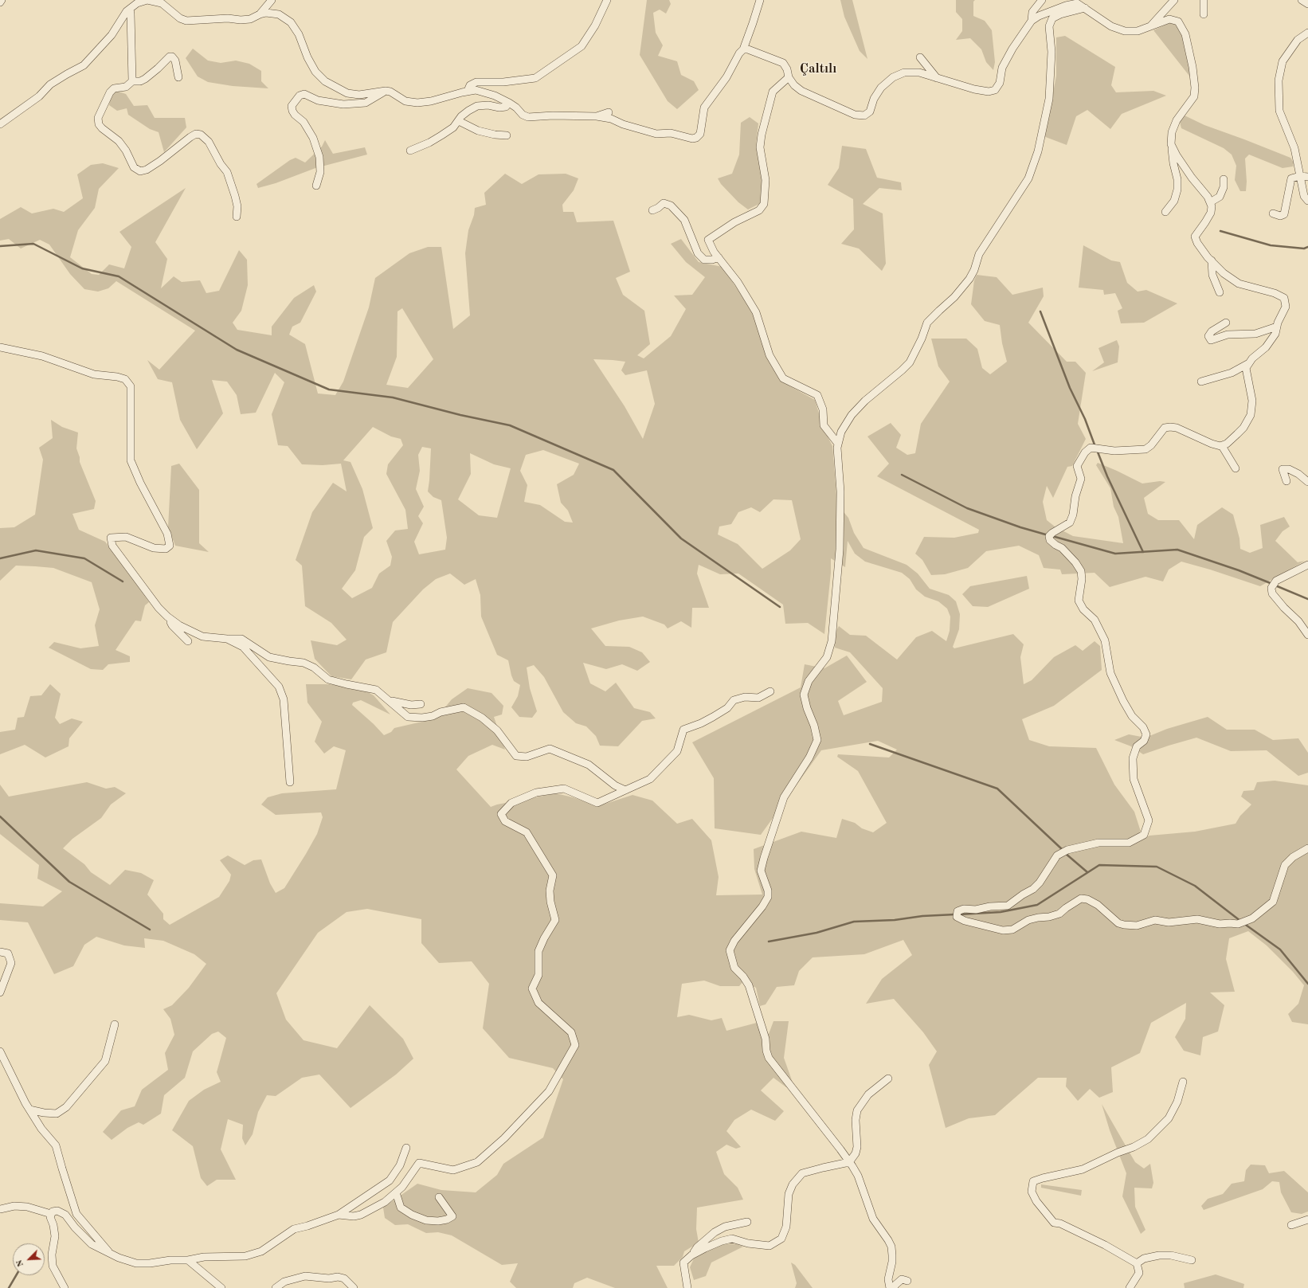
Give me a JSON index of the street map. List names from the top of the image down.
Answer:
{
  "districts": ["Çaltılı"],
  "north": "bottom left"
}
